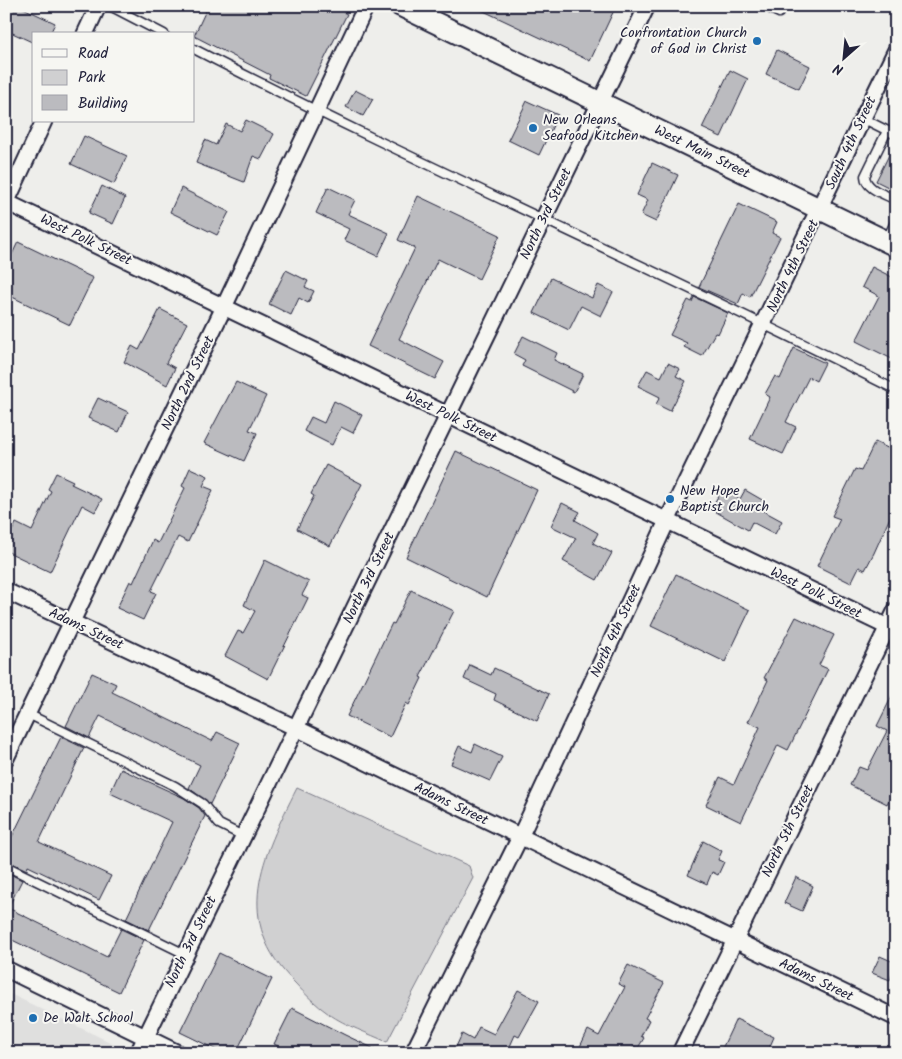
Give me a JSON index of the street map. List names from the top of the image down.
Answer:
{
  "streets": {
    "main road": ["West Main Street"],
    "street": [
      "South 4th Street",
      "North 3rd Street",
      "West Polk Street",
      "North 4th Street",
      "North 2nd Street",
      "Adams Street",
      "North 5th Street"
    ]
  },
  "crossings": [
    ["South 4th Street", "West Main Street"],
    ["South 4th Street", "North 4th Street"],
    ["West Main Street", "North 3rd Street"],
    ["West Main Street", "North 4th Street"],
    ["North 3rd Street", "West Polk Street"],
    ["North 3rd Street", "Adams Street"],
    ["West Polk Street", "North 4th Street"],
    ["West Polk Street", "North 2nd Street"],
    ["West Polk Street", "North 5th Street"],
    ["North 4th Street", "Adams Street"],
    ["North 2nd Street", "Adams Street"],
    ["Adams Street", "North 5th Street"]
  ],
  "places": [
    "Confrontation Church of God in Christ",
    "New Orleans Seafood Kitchen",
    "New Hope Baptist Church",
    "De Walt School"
  ],
  "legend": ["Road", "Park", "Building"],
  "north": "bottom left"
}
